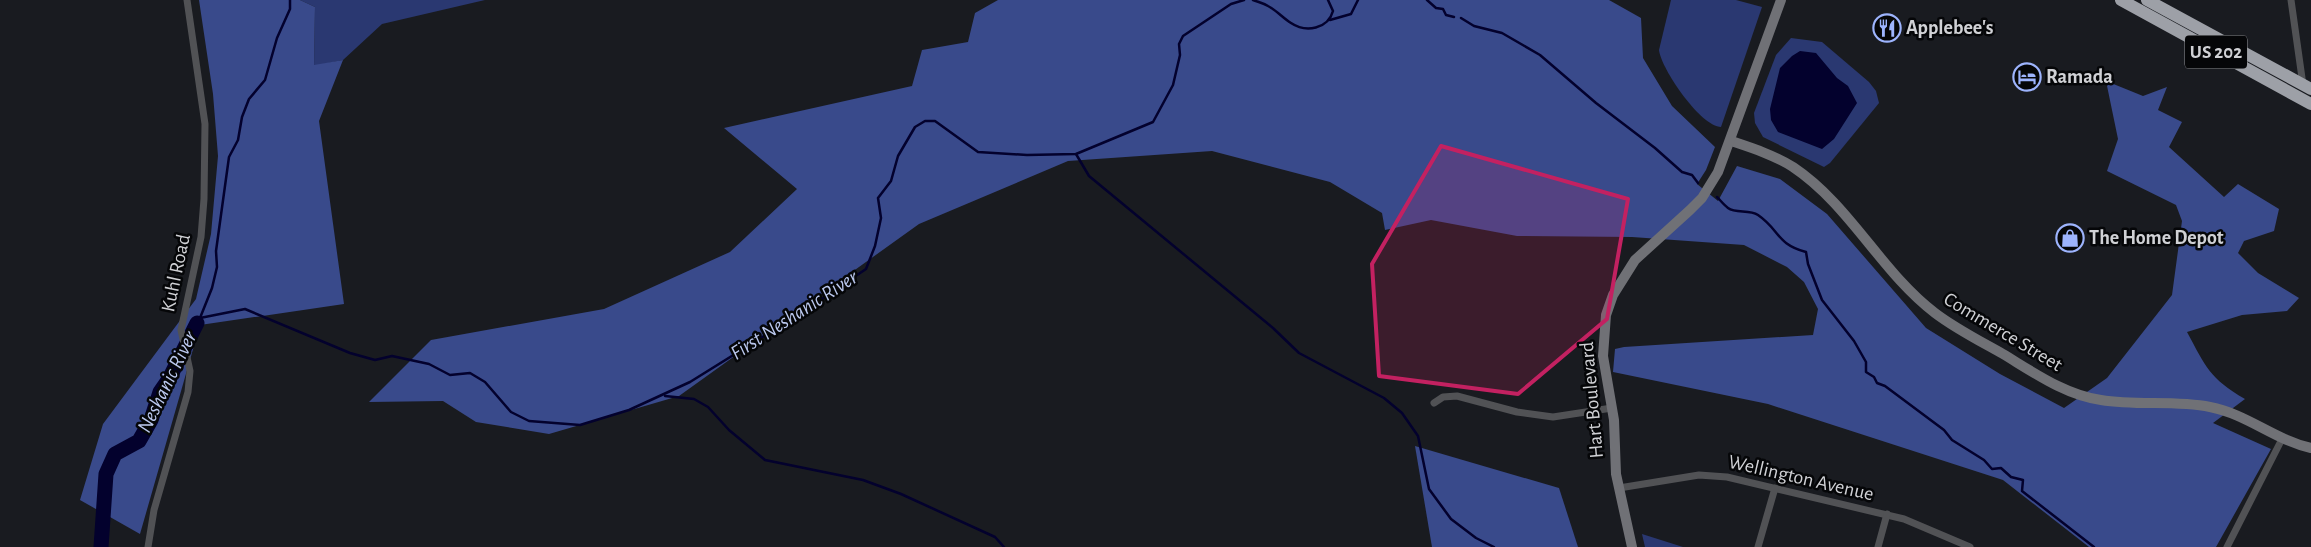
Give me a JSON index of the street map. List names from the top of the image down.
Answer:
{
  "streets": {
    "highway": ["US 202"],
    "street": [
      "Kuhl Road",
      "Commerce Street",
      "Hart Boulevard",
      "Wellington Avenue"
    ]
  },
  "crossings": [
    ["Commerce Street", "Hart Boulevard"],
    ["Hart Boulevard", "Wellington Avenue"]
  ],
  "water": ["First Neshanic River", "Neshanic River"],
  "places": {
    "restaurant": ["Applebee's"],
    "hotel": ["Ramada"],
    "shop": ["The Home Depot"]
  }
}
